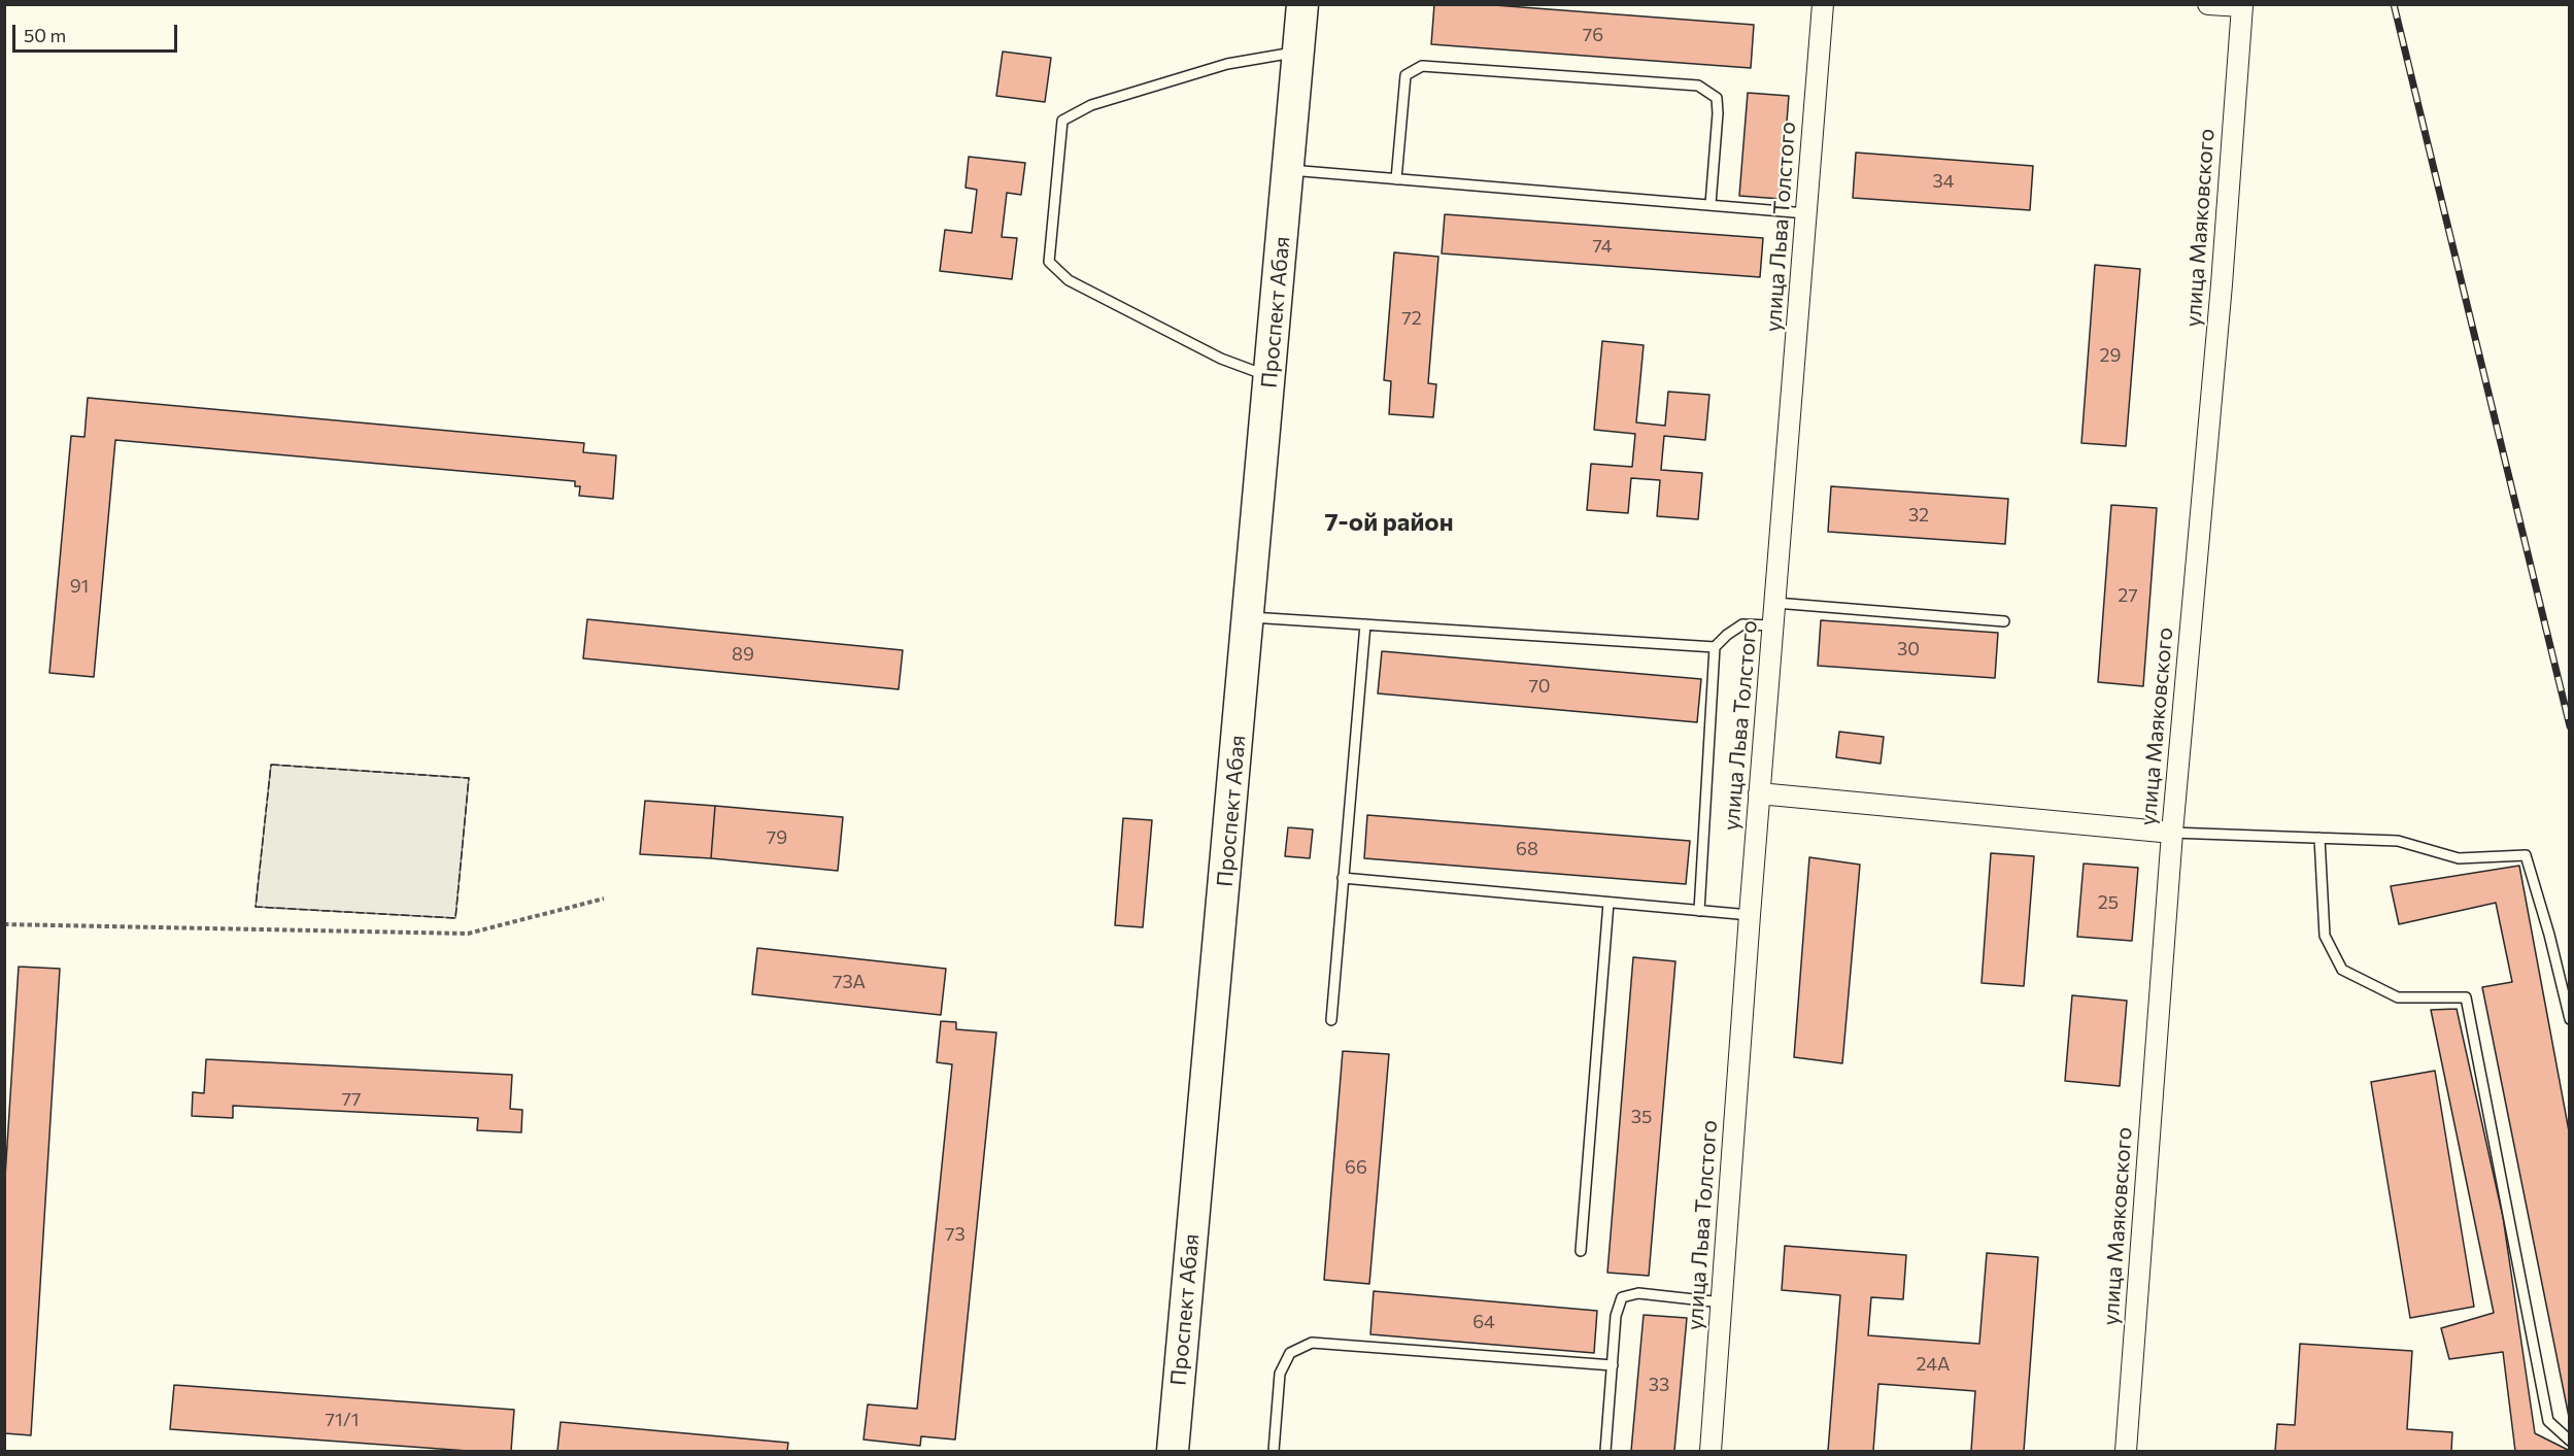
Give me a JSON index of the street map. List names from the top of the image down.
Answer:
{
  "streets": {
    "main road": ["Проспект Абая"],
    "street": ["улица Льва Толстого", "улица Маяковского"]
  },
  "districts": ["7-ой район"],
  "house_numbers": [
    "76",
    "34",
    "74",
    "72",
    "29",
    "32",
    "91",
    "27",
    "30",
    "89",
    "70",
    "79",
    "68",
    "25",
    "73А",
    "77",
    "35",
    "66",
    "73",
    "64",
    "24А",
    "33",
    "71/1"
  ],
  "scale_bar": "50 m"
}
